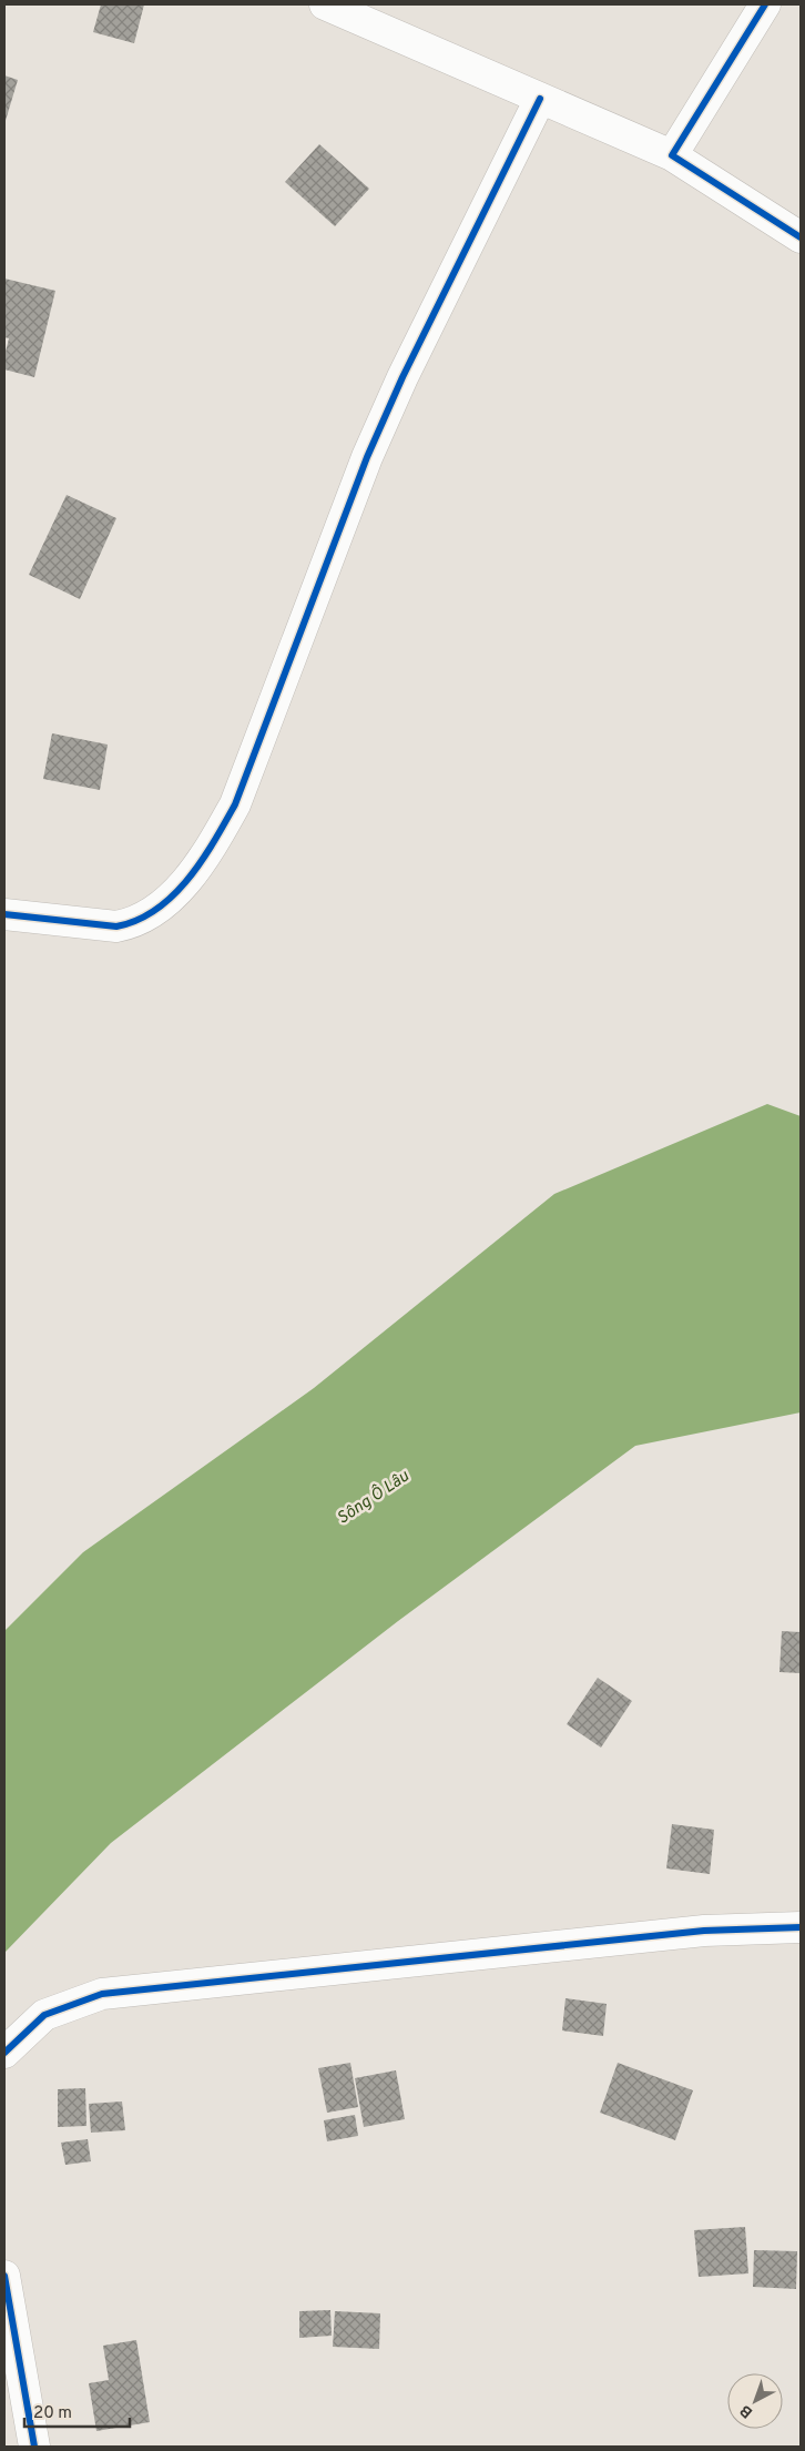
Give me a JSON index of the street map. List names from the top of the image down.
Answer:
{
  "water": ["Sông Ô Lâu"],
  "scale_bar": "20 m",
  "north": "bottom left"
}
